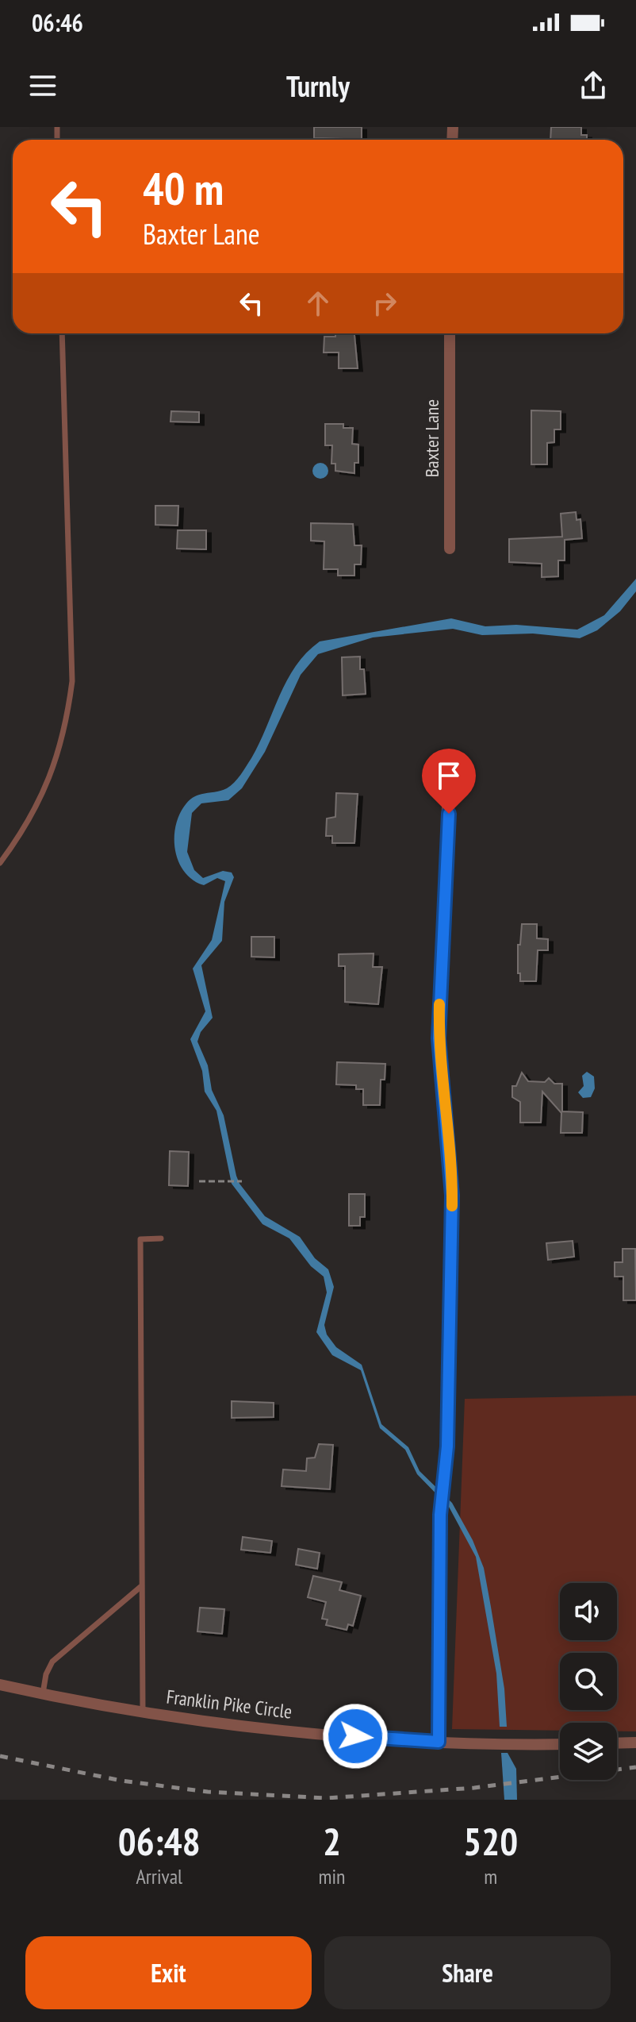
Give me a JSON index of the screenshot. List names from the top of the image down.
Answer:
{
  "streets": {
    "street": ["Baxter Lane", "Franklin Pike Circle"]
  },
  "page": {
    "status": "06:46",
    "header": "Turnly",
    "turn": ["40 m", "Baxter Lane"],
    "eta": [
      "06:48",
      "Arrival",
      "2",
      "min",
      "520",
      "m"
    ],
    "buttons": ["Exit", "Share"]
  }
}
